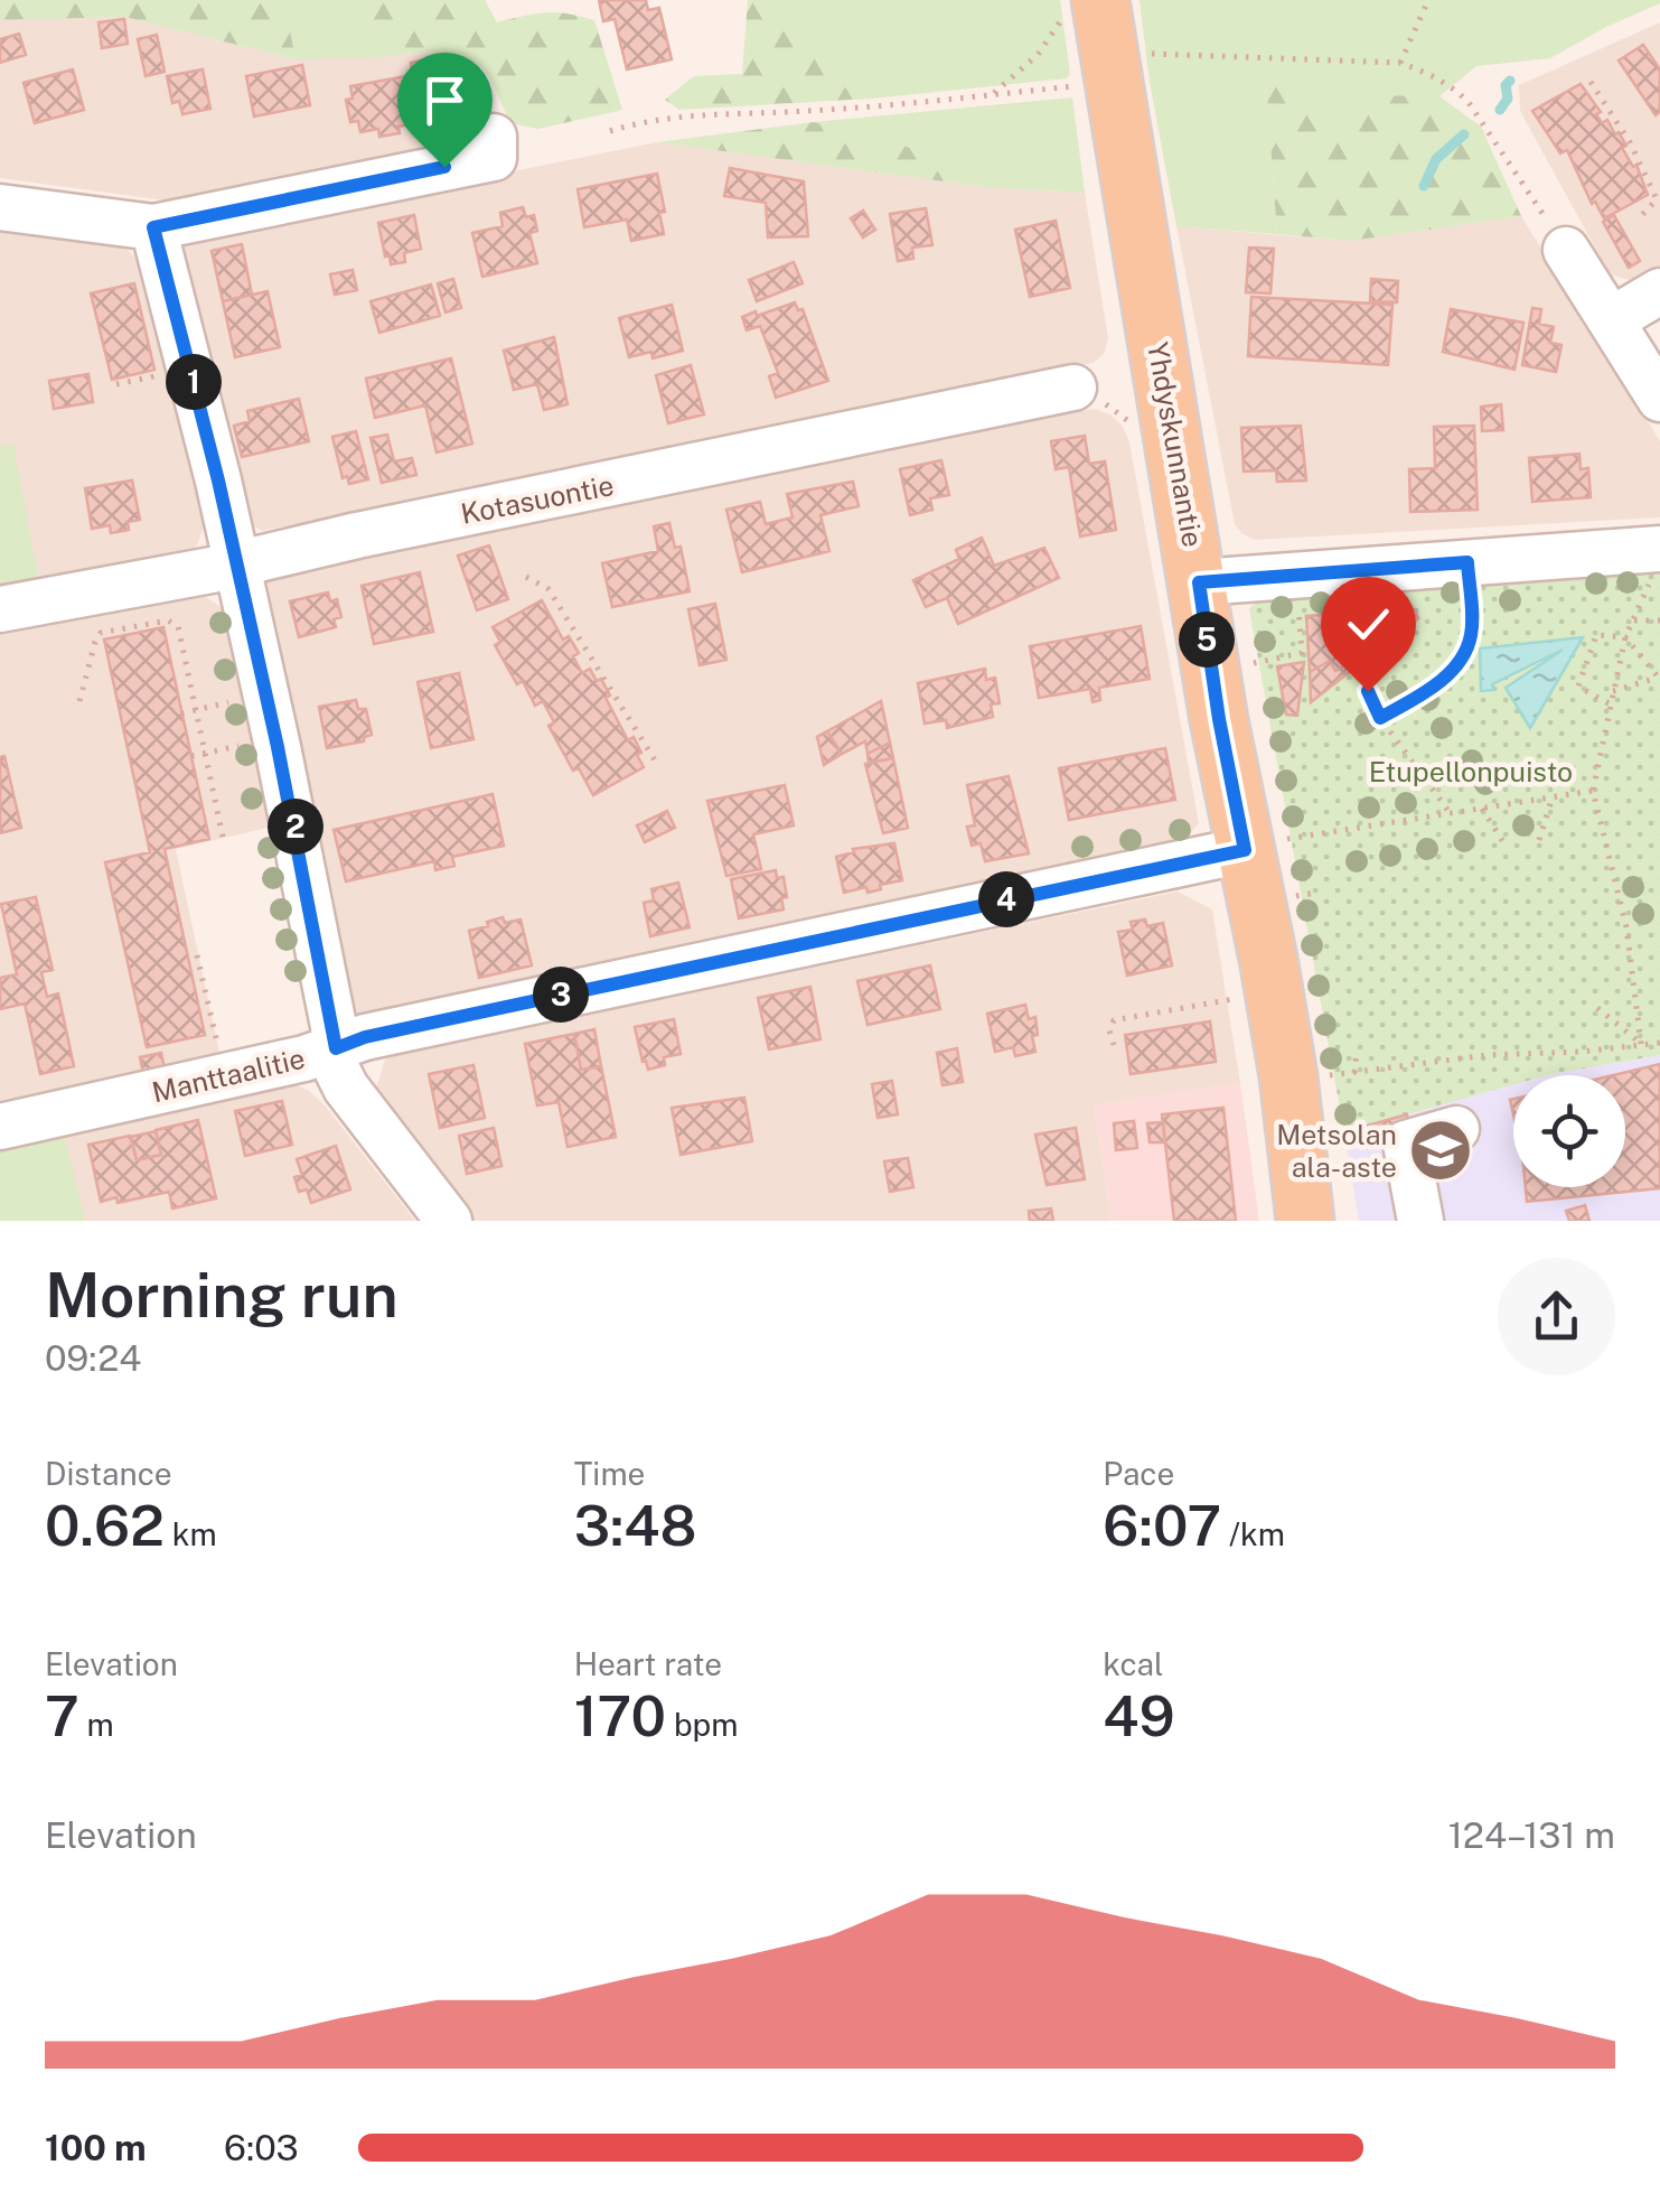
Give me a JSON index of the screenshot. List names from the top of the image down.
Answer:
{
  "streets": {
    "main road": ["Yhdyskunnantie"],
    "street": ["Kotasuontie", "Manttaalitie"]
  },
  "crossings": [
    ["Yhdyskunnantie", "Manttaalitie"]
  ],
  "parks": ["Etupellonpuisto"],
  "places": {
    "school or university": ["Metsolan ala-aste"]
  },
  "page": {
    "pins": [
      "1",
      "5",
      "2",
      "4",
      "3"
    ],
    "heading": ["Morning run", "09:24"],
    "stats": [
      ["Distance", "0.62 km"],
      ["Time", "3:48"],
      ["Pace", "6:07 /km"],
      ["Elevation", "7 m"],
      ["Heart rate", "170 bpm"],
      ["kcal", "49"]
    ],
    "chart": ["Elevation", "124–131 m"],
    "list": [
      {
        "name": "100 m",
        "note": "6:03"
      }
    ]
  }
}
